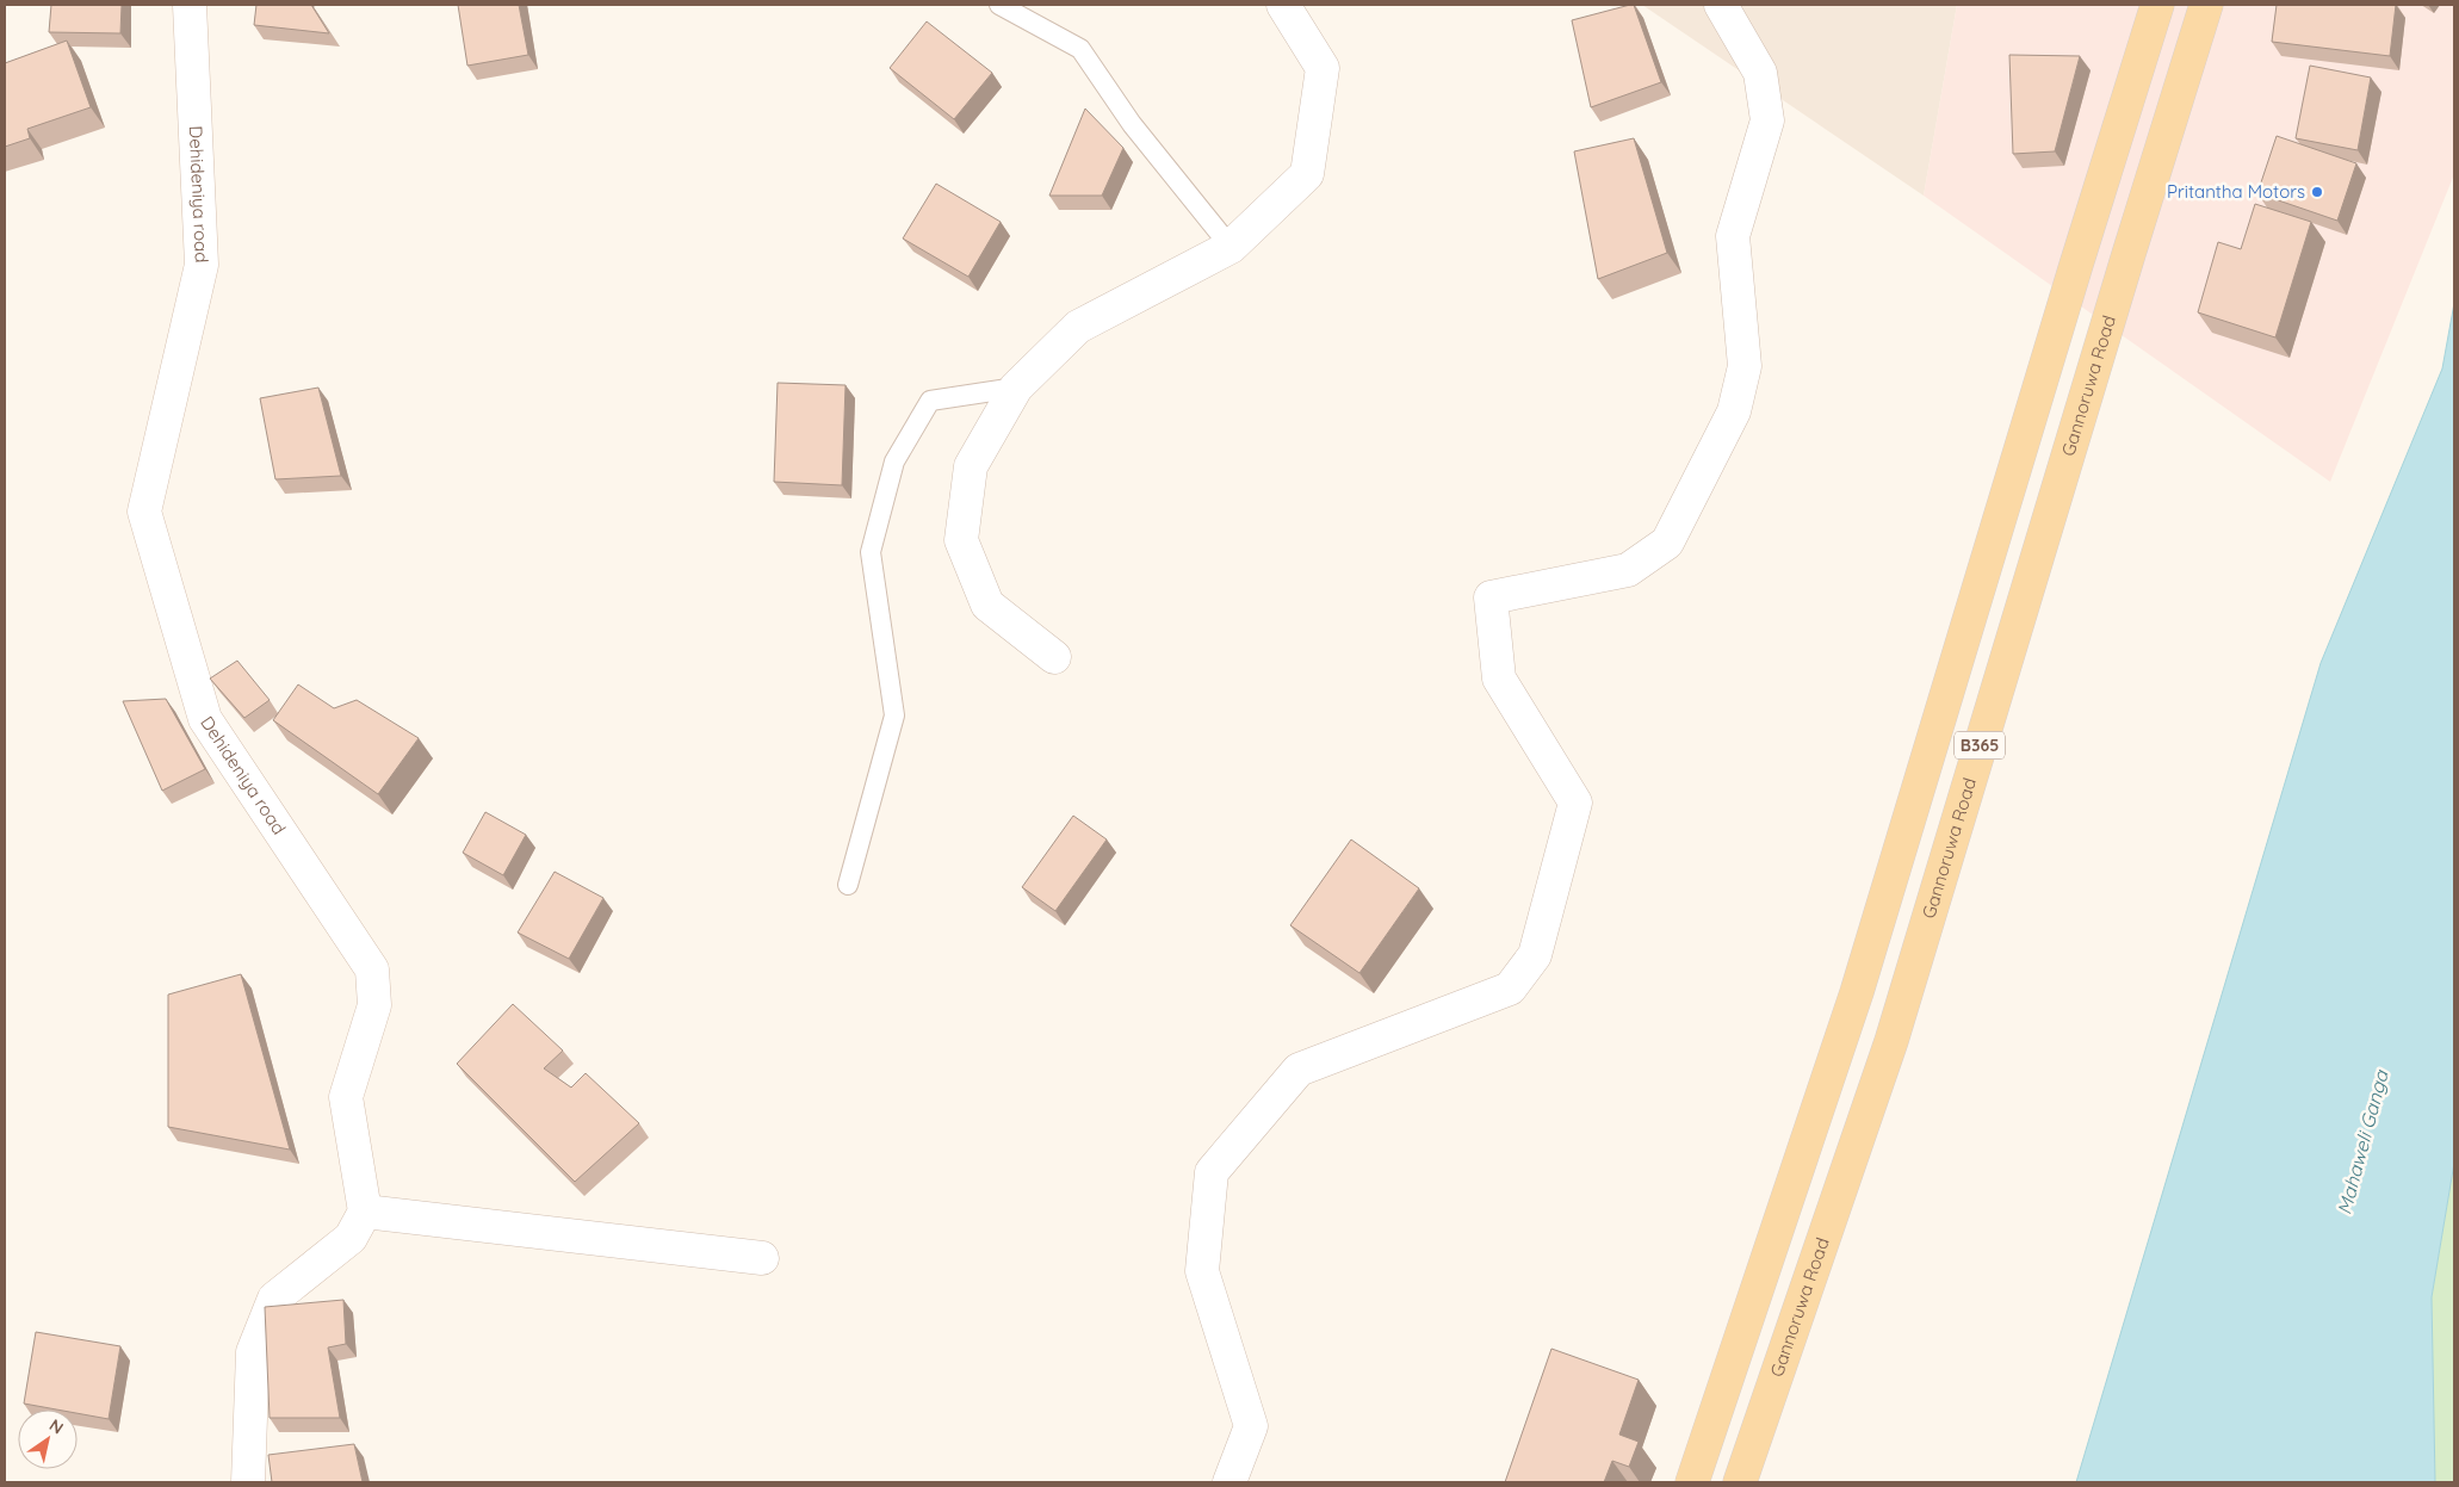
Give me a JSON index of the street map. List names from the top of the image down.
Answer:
{
  "streets": {
    "main road": ["Gannoruwa Road", "B365"],
    "street": ["Dehideniya road"]
  },
  "water": ["Mahaweli Ganga"],
  "places": ["Pritantha Motors"],
  "north": "top right"
}
